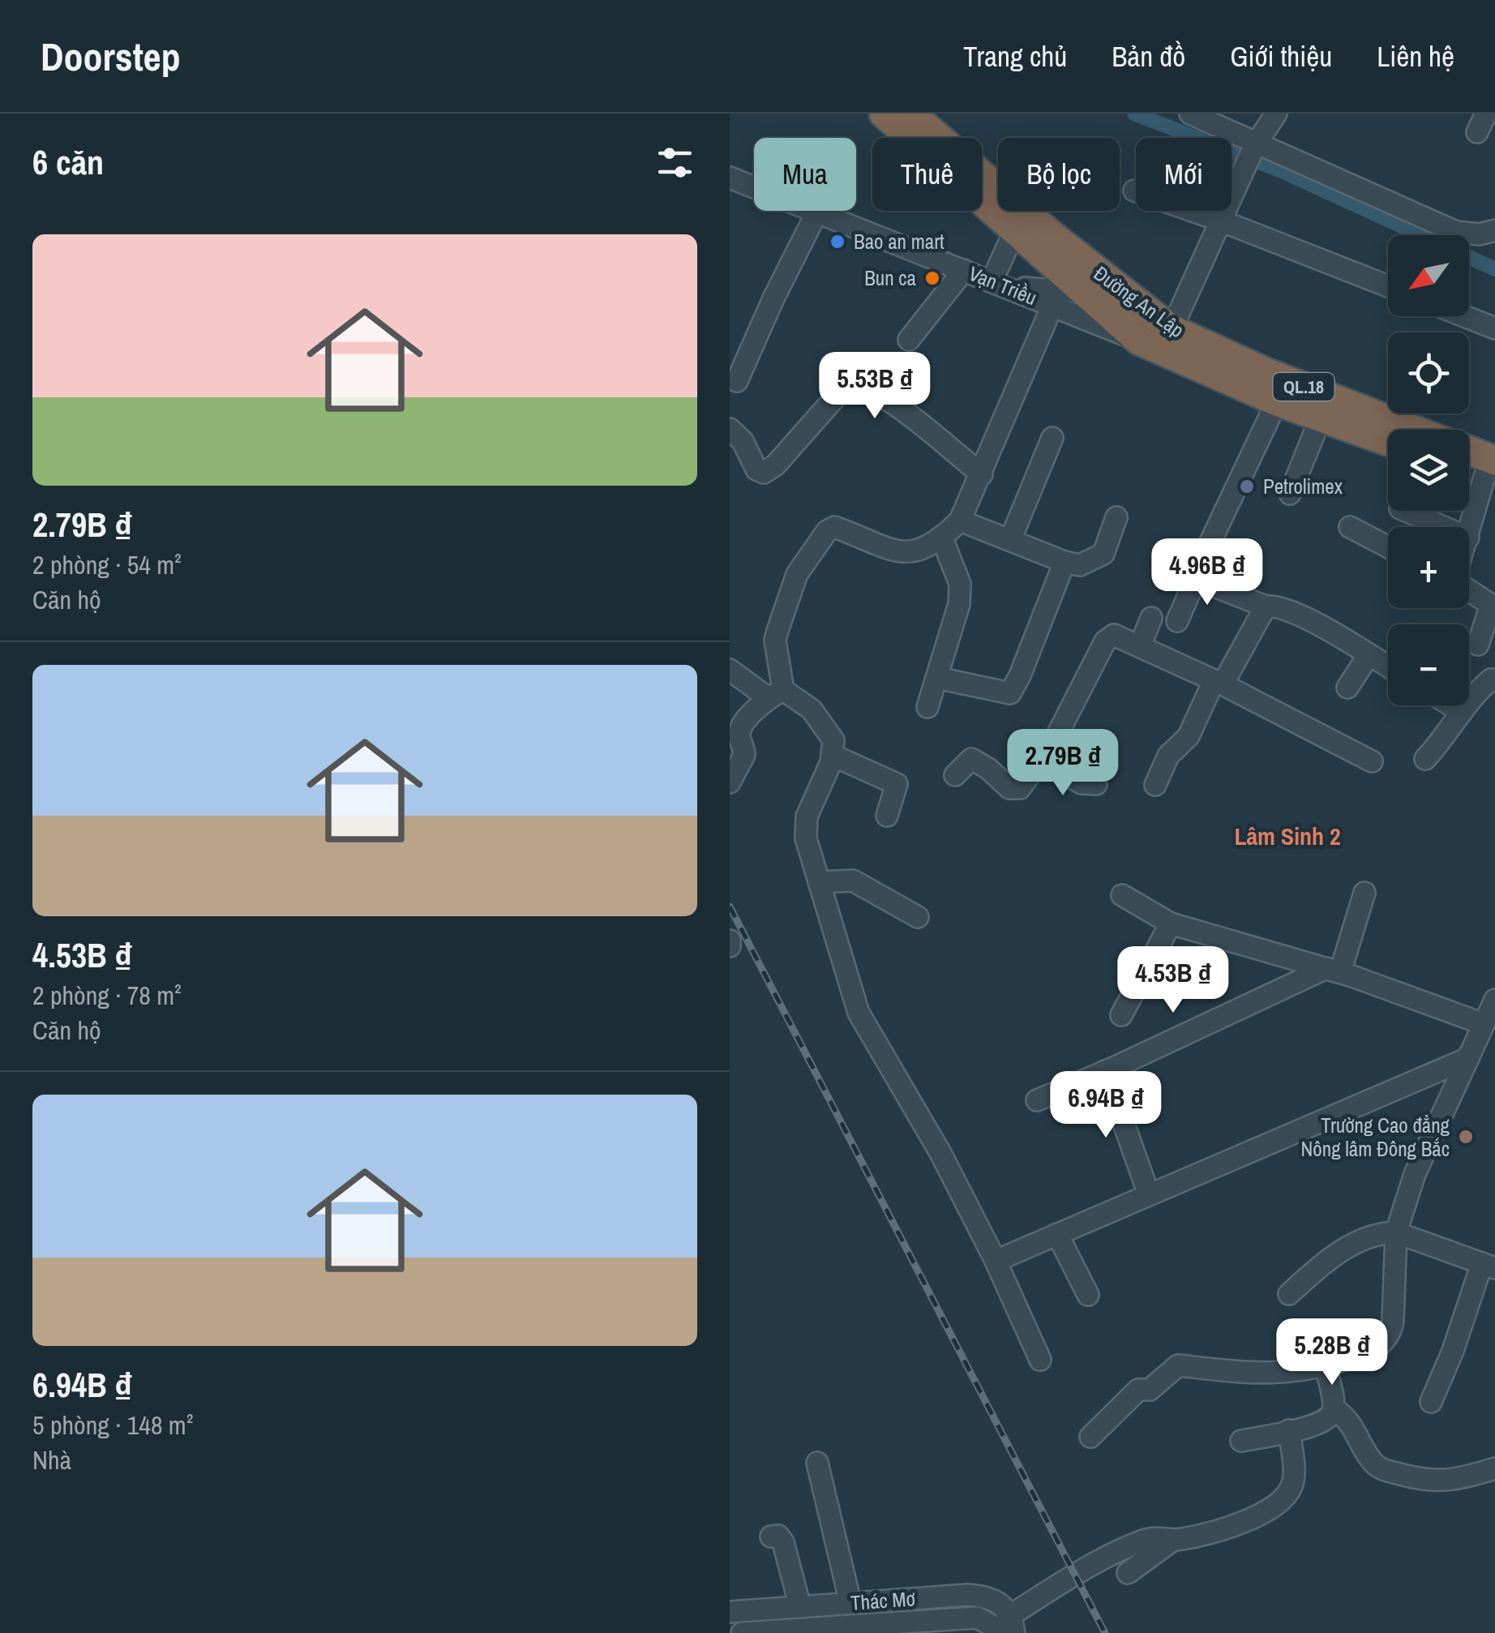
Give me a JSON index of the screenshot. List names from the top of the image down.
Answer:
{
  "streets": {
    "highway": ["Đường An Lập", "QL.18"],
    "street": ["Vạn Triều", "Thác Mơ"]
  },
  "crossings": [
    ["Vạn Triều", "Đường An Lập"]
  ],
  "districts": ["Lâm Sinh 2"],
  "places": [
    "Bao an mart",
    "Bun ca",
    "Petrolimex",
    "Trường Cao đẳng Nông lâm Đông Bắc"
  ],
  "north": "bottom left",
  "page": {
    "header": "Doorstep",
    "nav": [
      "Trang chủ",
      "Bản đồ",
      "Giới thiệu",
      "Liên hệ"
    ],
    "heading": "6 căn",
    "chip": [
      "Mua",
      "Thuê",
      "Bộ lọc",
      "Mới"
    ],
    "list": [
      {
        "name": "2.79B ₫",
        "note": "2 phòng · 54 m² · Căn hộ"
      },
      {
        "name": "4.53B ₫",
        "note": "2 phòng · 78 m² · Căn hộ"
      },
      {
        "name": "6.94B ₫",
        "note": "5 phòng · 148 m² · Nhà"
      }
    ],
    "map_buttons": ["+", "−"],
    "price": [
      "5.53B ₫",
      "4.96B ₫",
      "2.79B ₫",
      "4.53B ₫",
      "6.94B ₫",
      "5.28B ₫"
    ]
  }
}
